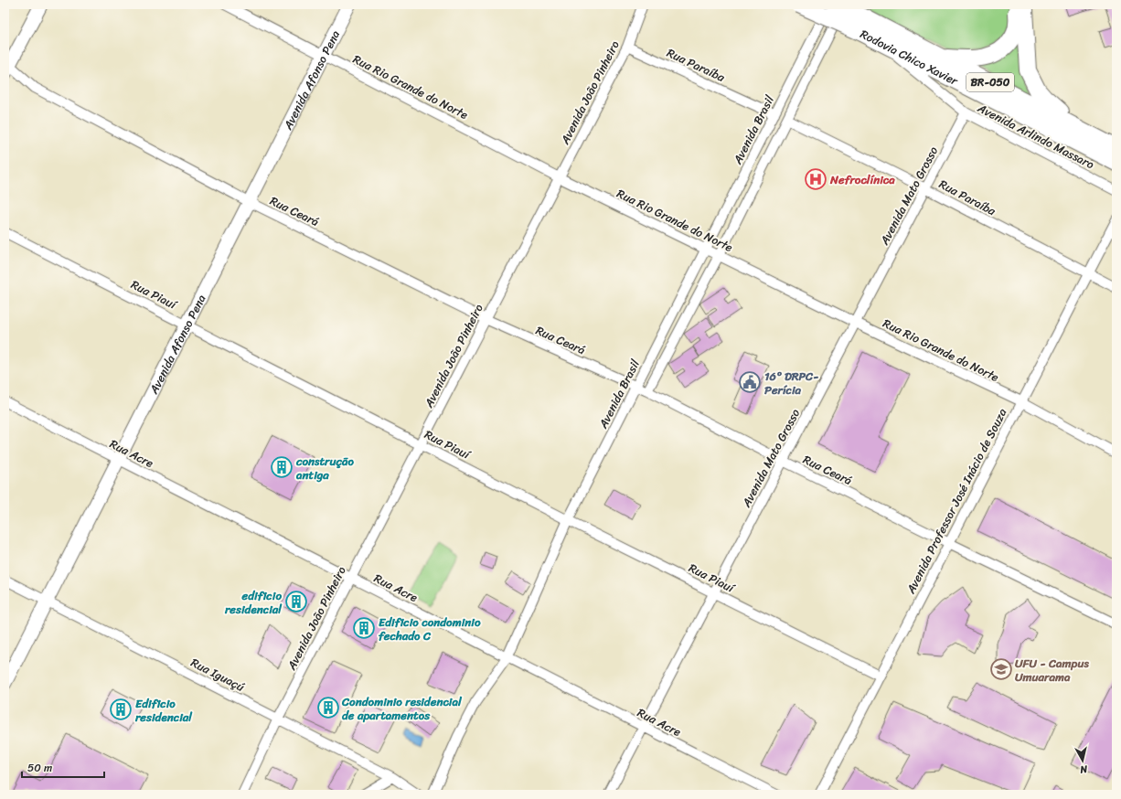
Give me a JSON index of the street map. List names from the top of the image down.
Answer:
{
  "streets": {
    "highway": ["Rodovia Chico Xavier", "BR-050"],
    "street": [
      "Rua Paraíba",
      "Avenida Afonso Pena",
      "Rua Rio Grande do Norte",
      "Avenida João Pinheiro",
      "Avenida Brasil",
      "Avenida Arlindo Massaro",
      "Avenida Mato Grosso",
      "Rua Ceará",
      "Rua Piauí",
      "Rua Acre",
      "Avenida Professor José Inácio de Souza",
      "Rua Iguaçú"
    ]
  },
  "crossings": [
    ["Rodovia Chico Xavier", "Avenida Arlindo Massaro"],
    ["Rua Paraíba", "Avenida João Pinheiro"],
    ["Rua Paraíba", "Avenida Brasil"],
    ["Rua Paraíba", "Avenida Mato Grosso"],
    ["Rua Paraíba", "Avenida Professor José Inácio de Souza"],
    ["Avenida Afonso Pena", "Rua Rio Grande do Norte"],
    ["Avenida Afonso Pena", "Rua Ceará"],
    ["Avenida Afonso Pena", "Rua Piauí"],
    ["Avenida Afonso Pena", "Rua Acre"],
    ["Avenida Afonso Pena", "Rua Iguaçú"],
    ["Rua Rio Grande do Norte", "Avenida João Pinheiro"],
    ["Rua Rio Grande do Norte", "Avenida Brasil"],
    ["Rua Rio Grande do Norte", "Avenida Mato Grosso"],
    ["Rua Rio Grande do Norte", "Avenida Professor José Inácio de Souza"],
    ["Avenida João Pinheiro", "Rua Ceará"],
    ["Avenida João Pinheiro", "Rua Piauí"],
    ["Avenida João Pinheiro", "Rua Acre"],
    ["Avenida João Pinheiro", "Rua Iguaçú"],
    ["Avenida Brasil", "Rua Ceará"],
    ["Avenida Brasil", "Rua Piauí"],
    ["Avenida Brasil", "Rua Acre"],
    ["Avenida Arlindo Massaro", "Avenida Mato Grosso"],
    ["Avenida Mato Grosso", "Rua Ceará"],
    ["Avenida Mato Grosso", "Rua Piauí"],
    ["Avenida Mato Grosso", "Rua Acre"],
    ["Rua Ceará", "Avenida Professor José Inácio de Souza"],
    ["Rua Piauí", "Avenida Professor José Inácio de Souza"]
  ],
  "places": {
    "hospital": ["Nefroclínica"],
    "public building": ["16° DRPC- Perícia"],
    "building": [
      "construção antiga",
      "edificio residencial",
      "Edificio condominio fechado C",
      "Condominio residencial de apartamentos",
      "Edificio residencial"
    ],
    "school or university": ["UFU - Campus Umuarama"]
  },
  "scale_bar": "50 m",
  "north": "bottom"
}
